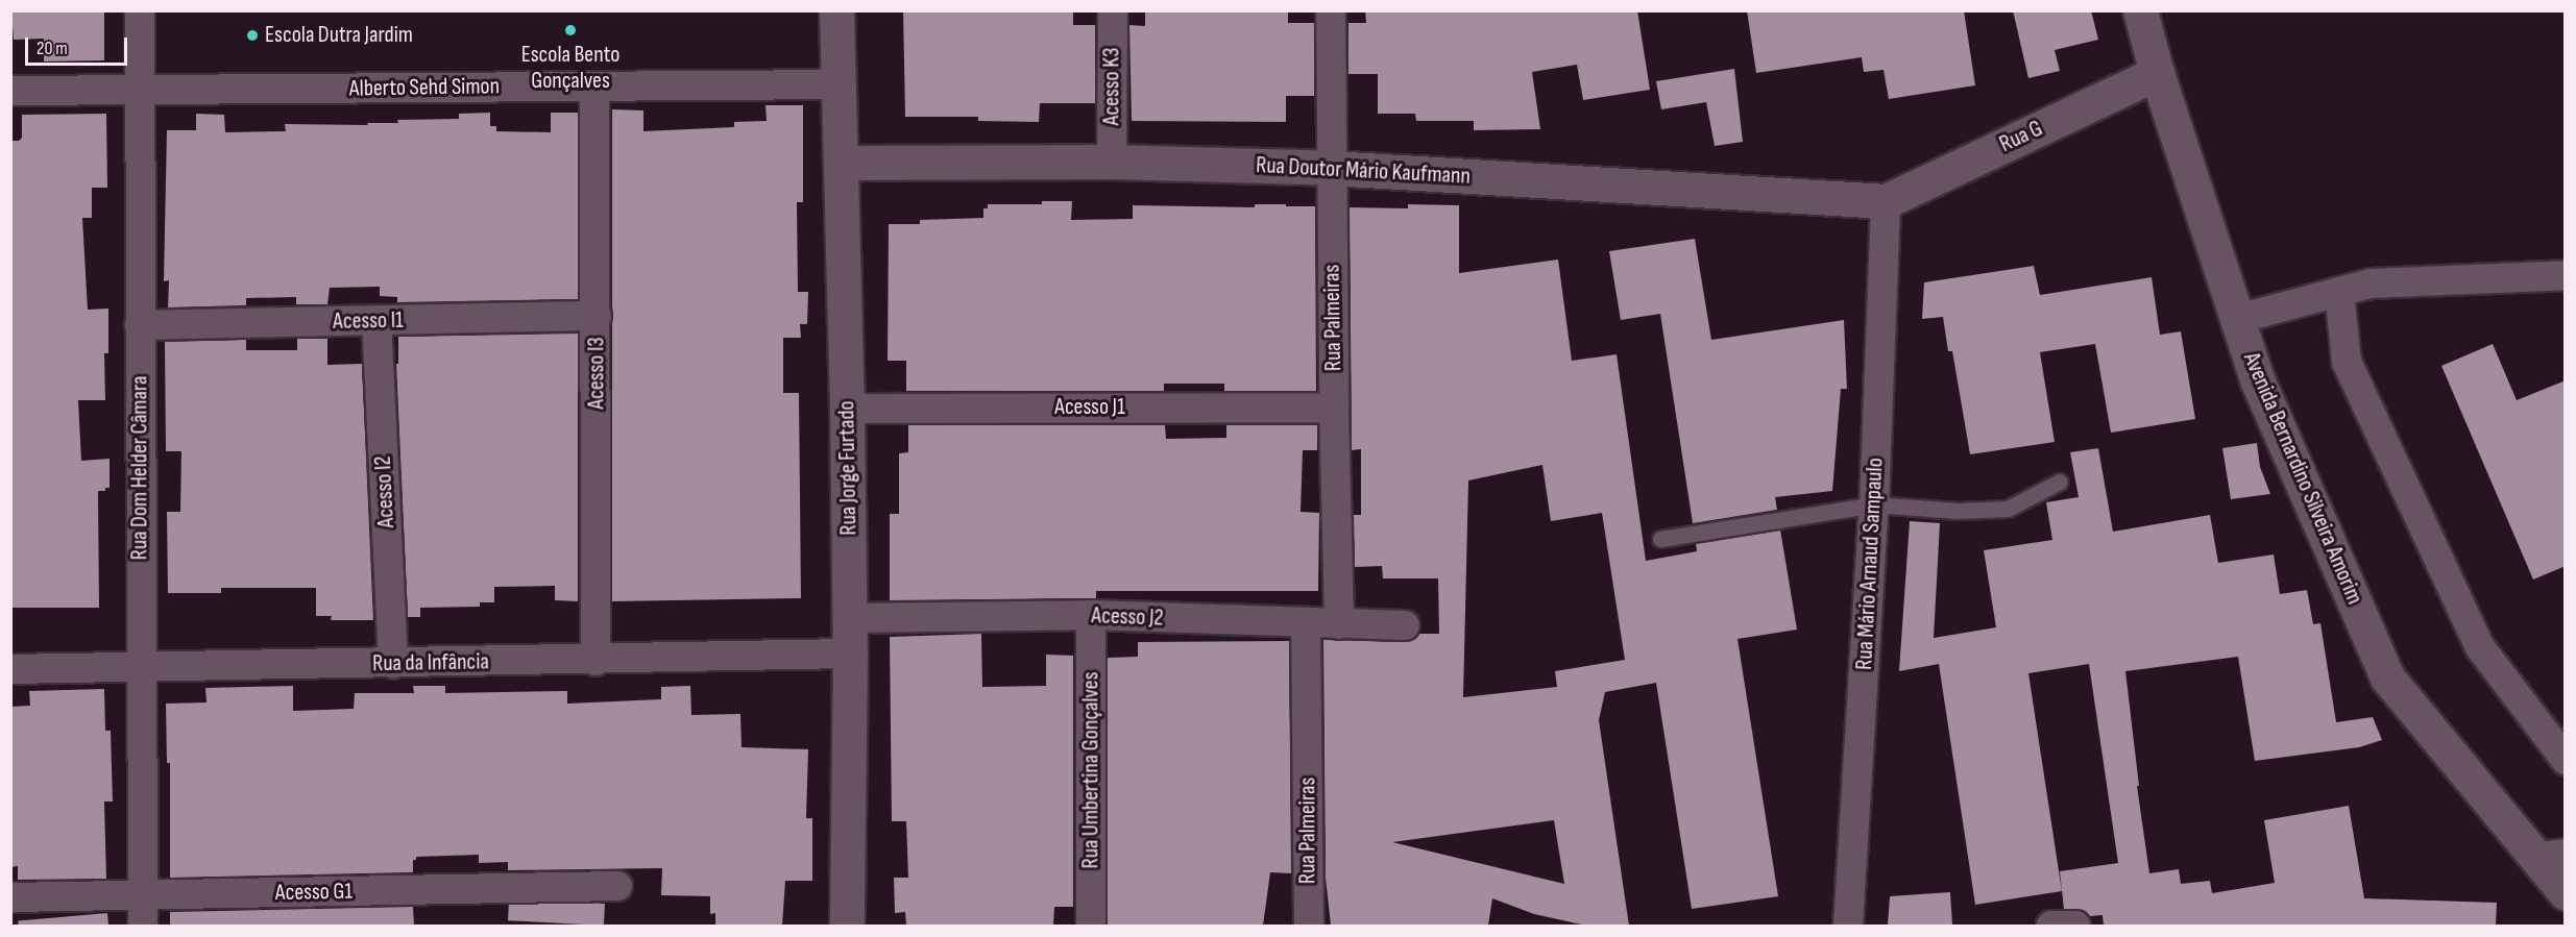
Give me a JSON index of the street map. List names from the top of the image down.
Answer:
{
  "streets": {
    "street": [
      "Acesso K3",
      "Alberto Sehd Simon",
      "Rua G",
      "Rua Doutor Mário Kaufmann",
      "Rua Palmeiras",
      "Acesso I1",
      "Acesso I3",
      "Acesso J1",
      "Rua Dom Helder Câmara",
      "Rua Jorge Furtado",
      "Avenida Bernardino Silveira Amorim",
      "Acesso I2",
      "Rua Mário Arnaud Sampaulo",
      "Acesso J2",
      "Rua da Infância",
      "Rua Umbertina Gonçalves",
      "Acesso G1"
    ]
  },
  "crossings": [
    ["Acesso K3", "Rua Doutor Mário Kaufmann"],
    ["Alberto Sehd Simon", "Acesso I3"],
    ["Alberto Sehd Simon", "Rua Dom Helder Câmara"],
    ["Alberto Sehd Simon", "Rua Jorge Furtado"],
    ["Rua G", "Rua Doutor Mário Kaufmann"],
    ["Rua G", "Avenida Bernardino Silveira Amorim"],
    ["Rua G", "Rua Mário Arnaud Sampaulo"],
    ["Rua Doutor Mário Kaufmann", "Rua Palmeiras"],
    ["Rua Doutor Mário Kaufmann", "Rua Jorge Furtado"],
    ["Rua Doutor Mário Kaufmann", "Rua Mário Arnaud Sampaulo"],
    ["Rua Palmeiras", "Acesso J1"],
    ["Rua Palmeiras", "Acesso J2"],
    ["Acesso I1", "Acesso I3"],
    ["Acesso I1", "Rua Dom Helder Câmara"],
    ["Acesso I1", "Acesso I2"],
    ["Acesso I3", "Rua da Infância"],
    ["Acesso J1", "Rua Jorge Furtado"],
    ["Rua Dom Helder Câmara", "Rua da Infância"],
    ["Rua Dom Helder Câmara", "Acesso G1"],
    ["Rua Jorge Furtado", "Acesso J2"],
    ["Rua Jorge Furtado", "Rua da Infância"],
    ["Acesso I2", "Rua da Infância"],
    ["Acesso J2", "Rua Umbertina Gonçalves"]
  ],
  "places": ["Escola Bento Gonçalves", "Escola Dutra Jardim"],
  "scale_bar": "20 m"
}
